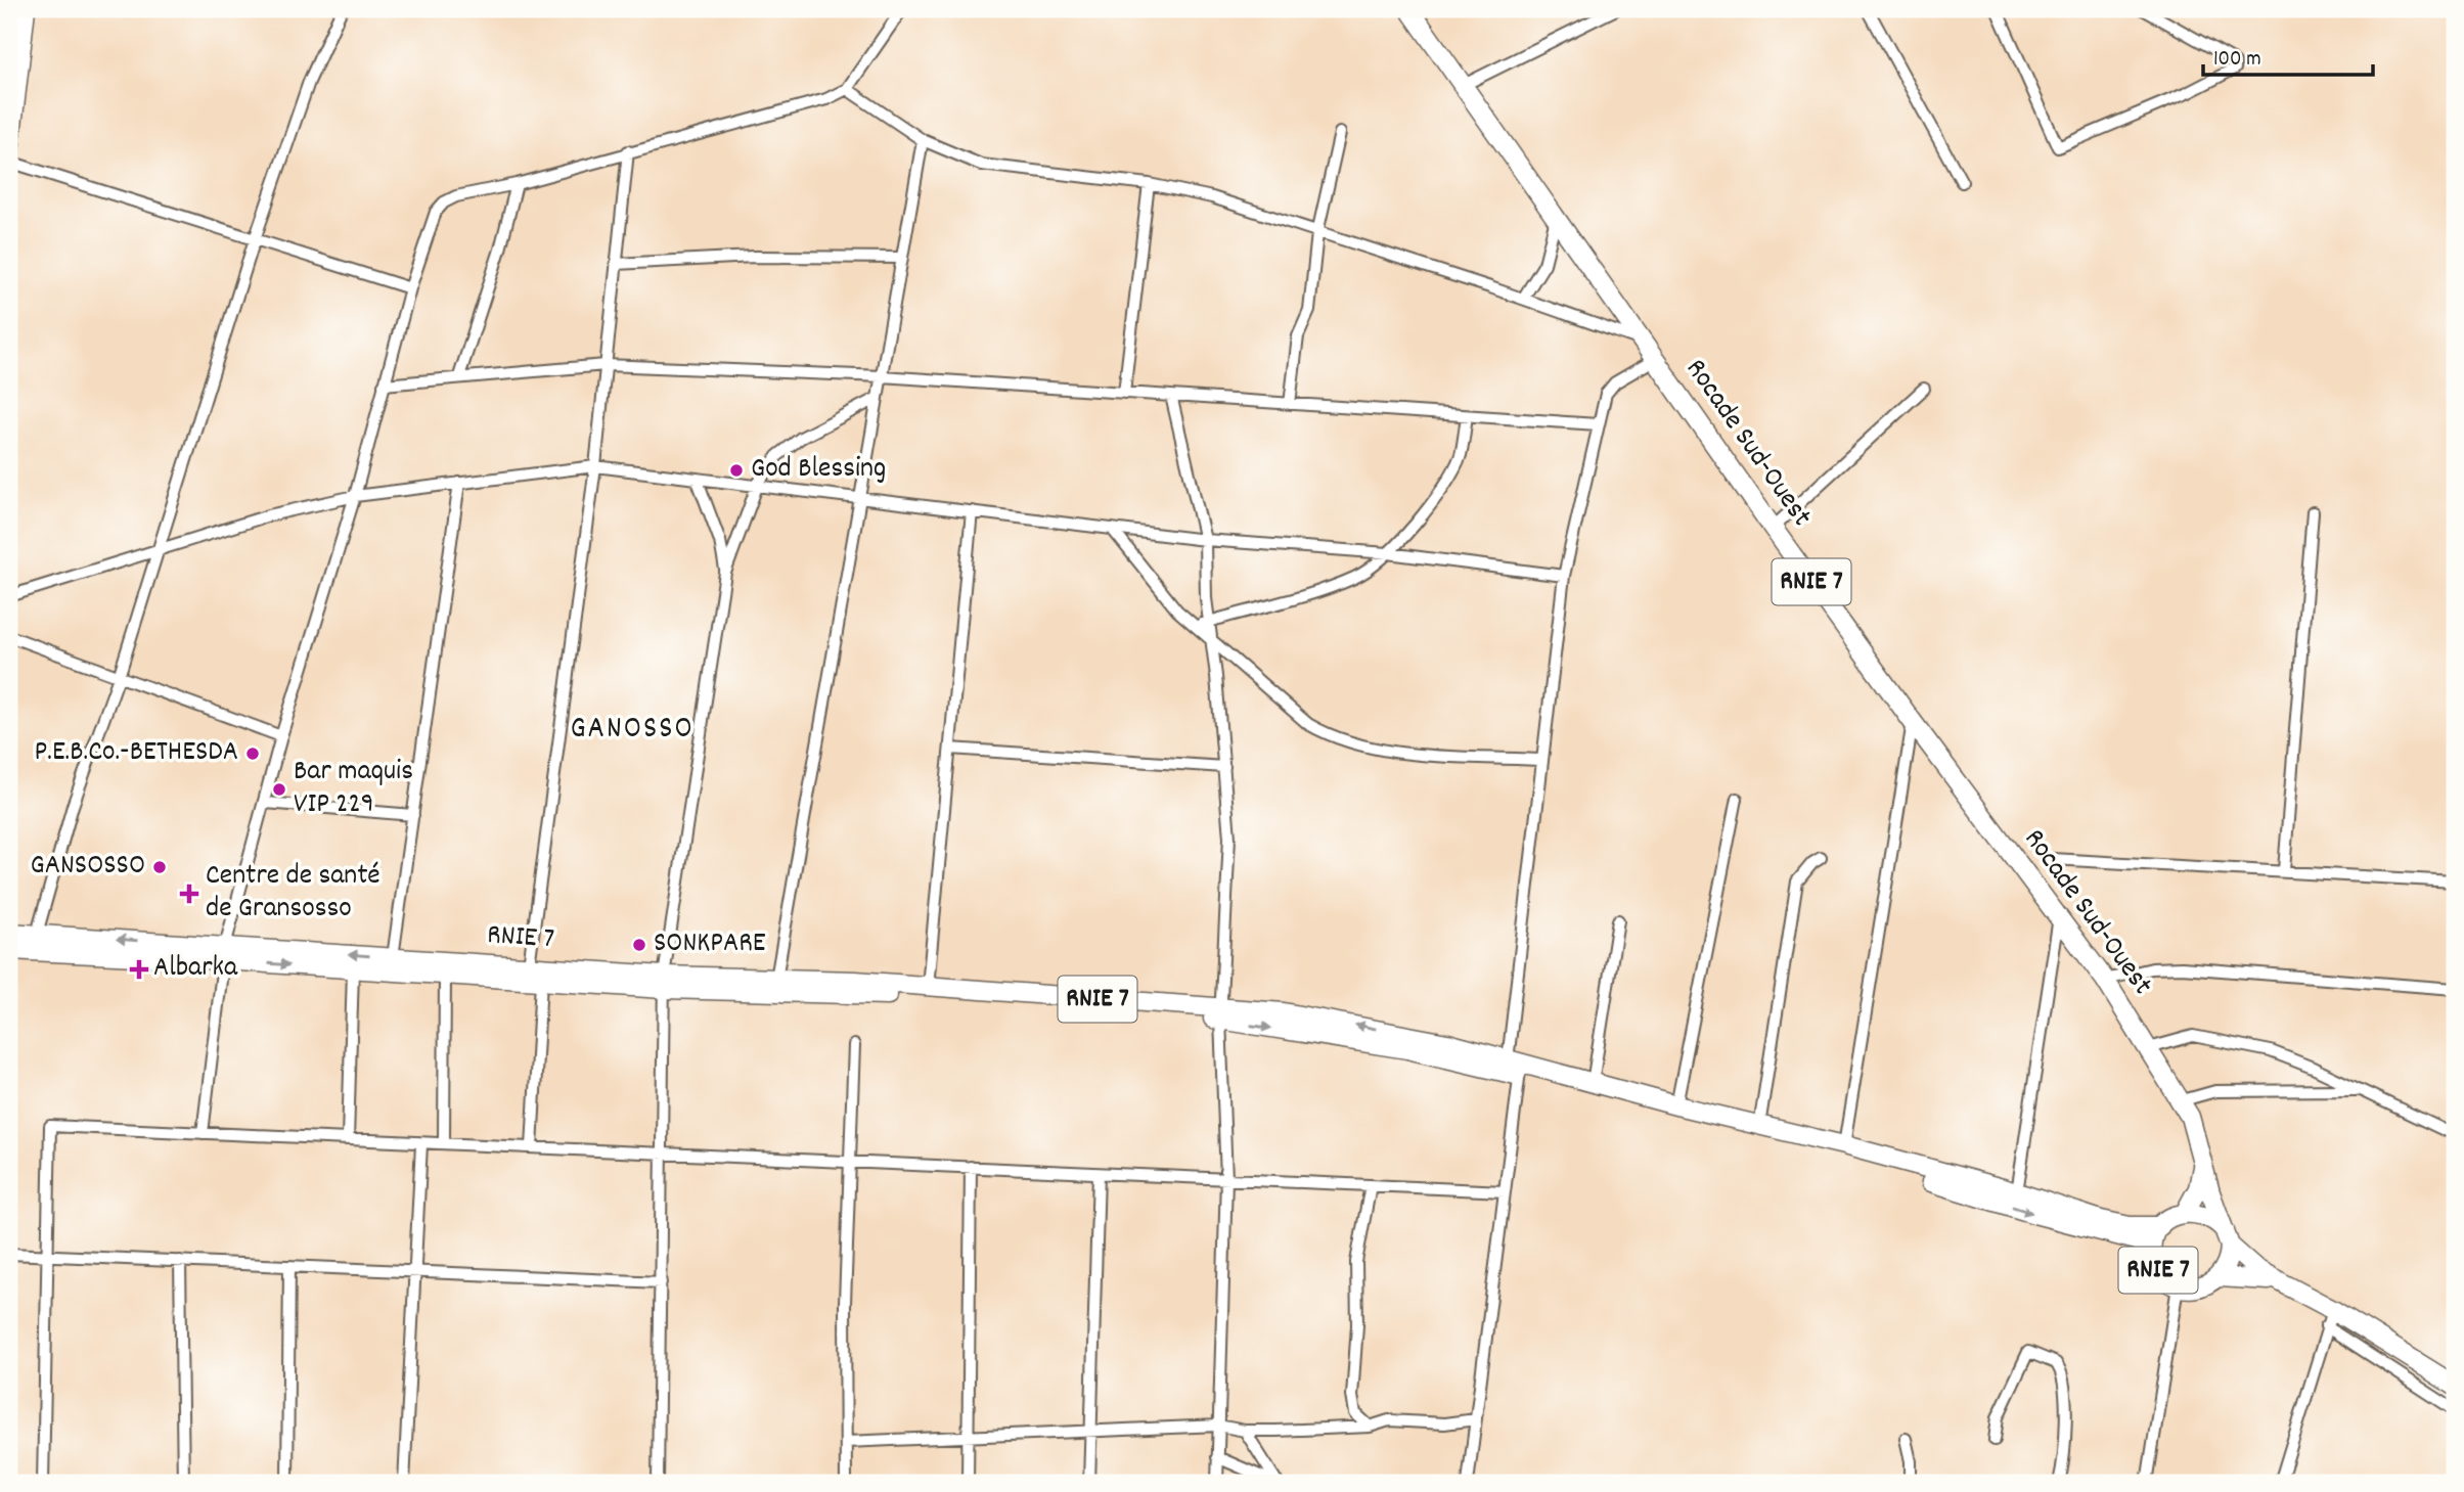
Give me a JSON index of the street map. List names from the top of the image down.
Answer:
{
  "streets": {
    "main road": ["Rocade Sud-Ouest", "RNIE 7"]
  },
  "crossings": [
    ["Rocade Sud-Ouest", "RNIE 7"]
  ],
  "districts": ["GANOSSO"],
  "places": {
    "other": [
      "God Blessing",
      "P.E.B.Co.-BETHESDA",
      "Bar maquis VIP 229",
      "GANSOSSO",
      "SONKPARE"
    ],
    "health": ["Centre de santé de Gransosso", "Albarka"]
  },
  "scale_bar": "100 m"
}
